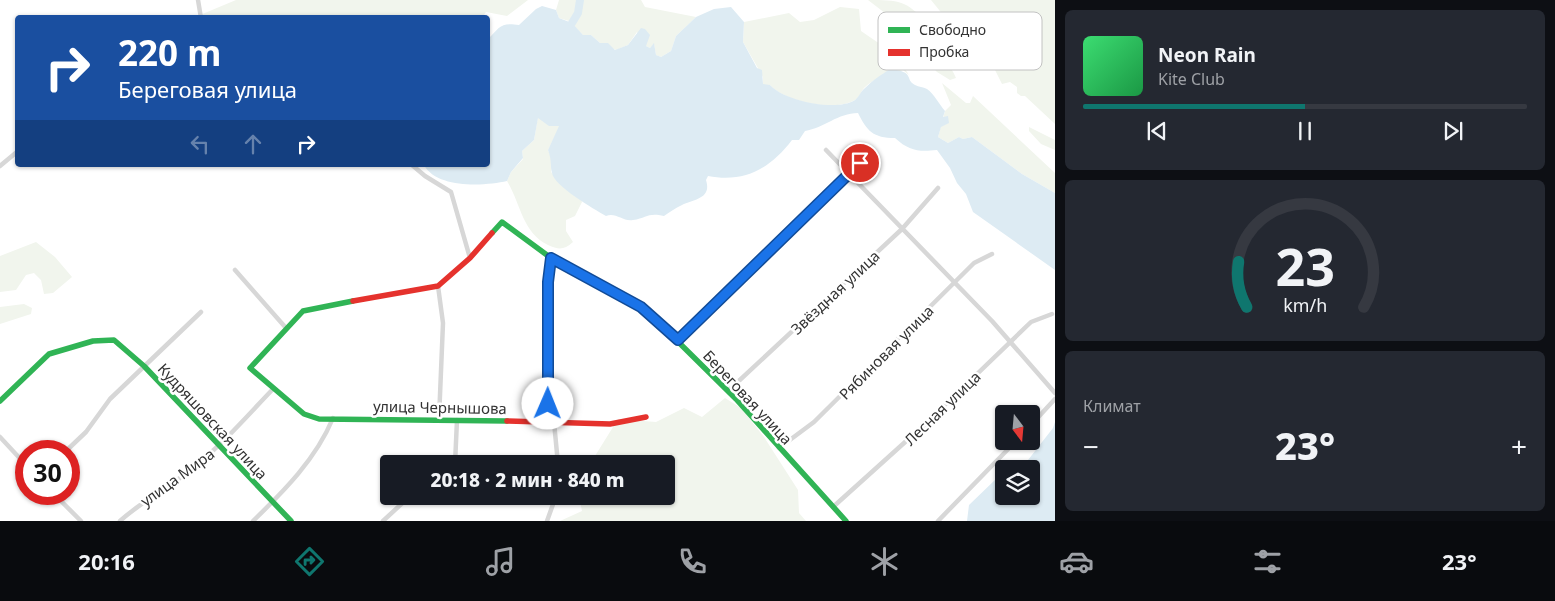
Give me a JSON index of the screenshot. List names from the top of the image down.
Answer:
{
  "streets": {
    "street": [
      "Звёздная улица",
      "Рябиновая улица",
      "Береговая улица",
      "улица Чернышова",
      "Лесная улица",
      "Кудряшовская улица",
      "улица Мира"
    ]
  },
  "crossings": [
    ["Звёздная улица", "Береговая улица"],
    ["Рябиновая улица", "Береговая улица"],
    ["Береговая улица", "Лесная улица"],
    ["улица Чернышова", "улица Мира"],
    ["Кудряшовская улица", "улица Мира"]
  ],
  "legend": ["Свободно", "Пробка"],
  "north": "bottom",
  "page": {
    "turn": ["220 m", "Береговая улица"],
    "song": ["Neon Rain", "Kite Club"],
    "tile": "Климат",
    "heat": ["−", "23°", "+"],
    "limit": "30",
    "trip": "20:18 · 2 мин · 840 m",
    "tabs": ["20:16", "23°"],
    "gauge": ["23", "km/h"]
  }
}
